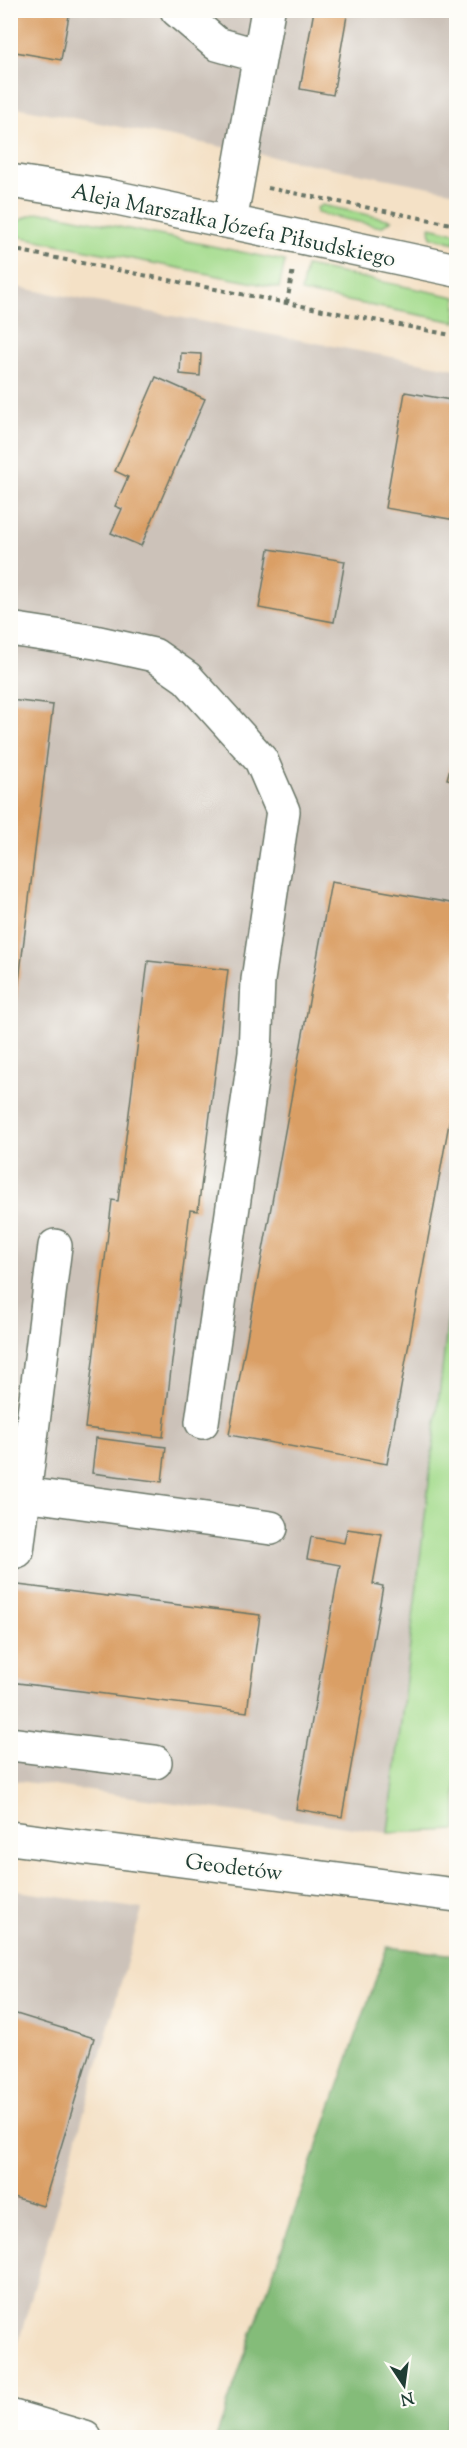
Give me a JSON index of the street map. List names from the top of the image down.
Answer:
{
  "streets": {
    "street": ["Aleja Marszałka Józefa Piłsudskiego", "Geodetów"]
  },
  "north": "bottom"
}
